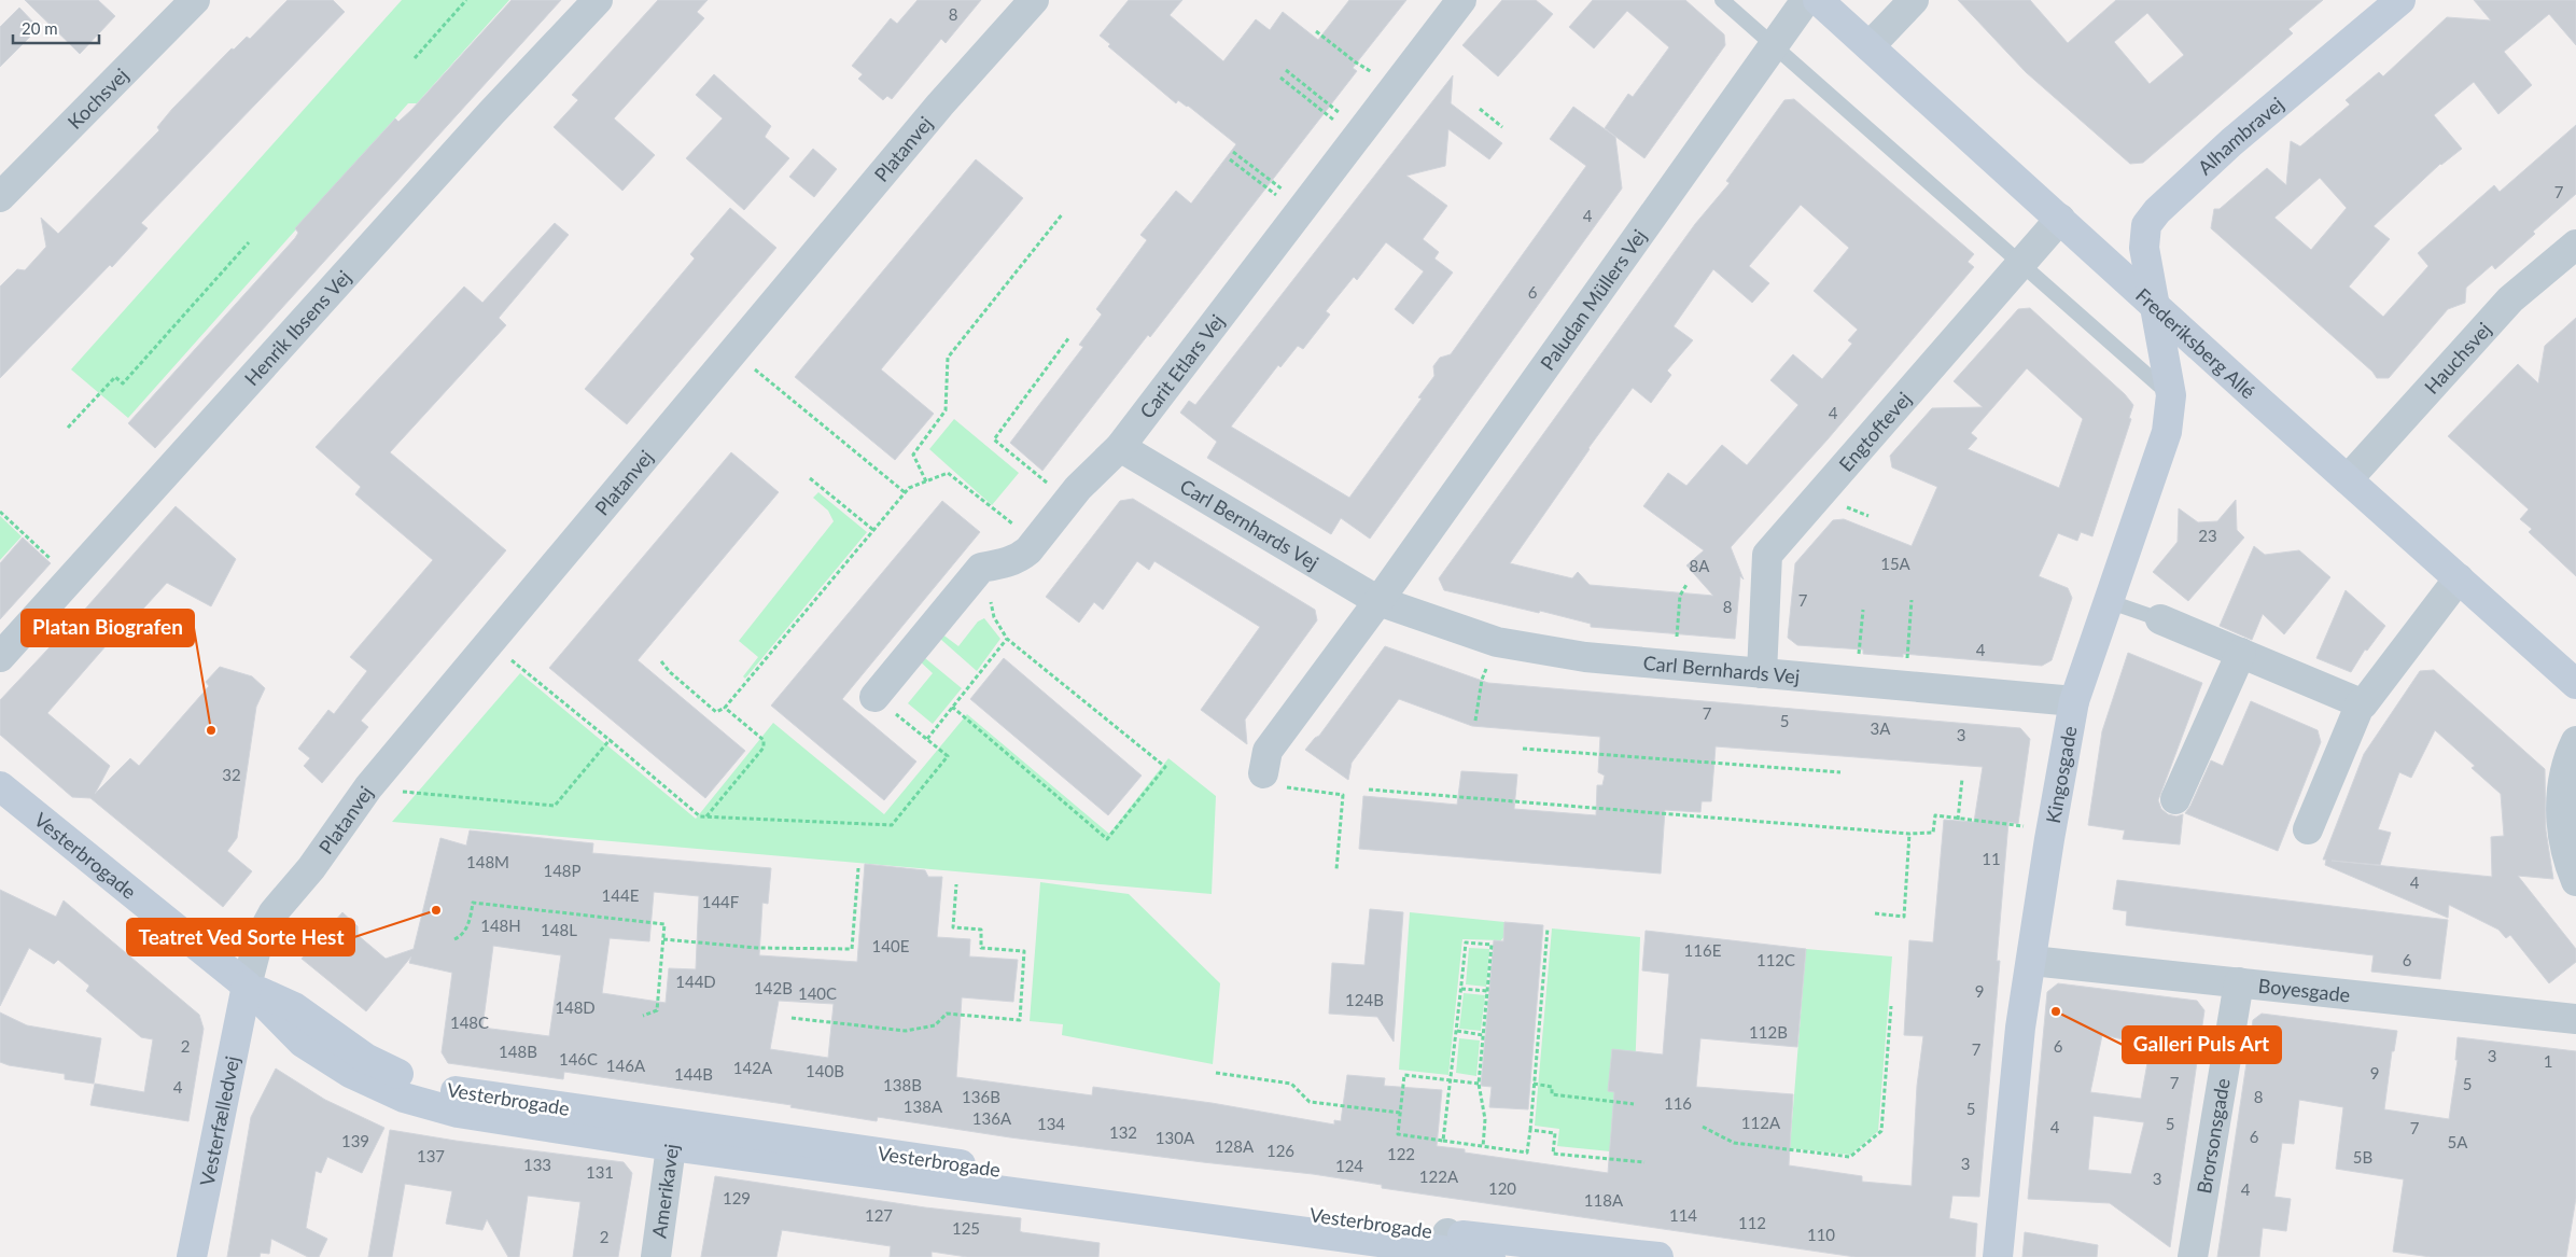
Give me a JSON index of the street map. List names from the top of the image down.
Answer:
{
  "streets": {
    "street": [
      "Kochsvej",
      "Alhambravej",
      "Platanvej",
      "Paludan Müllers Vej",
      "Henrik Ibsens Vej",
      "Frederiksberg Allé",
      "Hauchsvej",
      "Carit Etlars Vej",
      "Engtoftevej",
      "Carl Bernhards Vej",
      "Kingosgade",
      "Vesterbrogade",
      "Boyesgade",
      "Vesterfælledvej",
      "Brorsonsgade",
      "Amerikavej"
    ]
  },
  "crossings": [
    ["Alhambravej", "Frederiksberg Allé"],
    ["Alhambravej", "Kingosgade"],
    ["Platanvej", "Vesterbrogade"],
    ["Platanvej", "Vesterfælledvej"],
    ["Paludan Müllers Vej", "Carl Bernhards Vej"],
    ["Frederiksberg Allé", "Hauchsvej"],
    ["Frederiksberg Allé", "Engtoftevej"],
    ["Frederiksberg Allé", "Kingosgade"],
    ["Carit Etlars Vej", "Carl Bernhards Vej"],
    ["Engtoftevej", "Carl Bernhards Vej"],
    ["Carl Bernhards Vej", "Kingosgade"],
    ["Kingosgade", "Boyesgade"],
    ["Vesterbrogade", "Vesterfælledvej"],
    ["Vesterbrogade", "Amerikavej"],
    ["Boyesgade", "Brorsonsgade"]
  ],
  "places": ["Platan Biografen", "Teatret Ved Sorte Hest", "Galleri Puls Art"],
  "house_numbers": [
    "8",
    "7",
    "4",
    "6",
    "4",
    "23",
    "15A",
    "8A",
    "7",
    "8",
    "4",
    "7",
    "5",
    "3A",
    "3",
    "32",
    "11",
    "148M",
    "148P",
    "4",
    "144E",
    "144F",
    "148H",
    "148L",
    "140E",
    "116E",
    "112C",
    "6",
    "144D",
    "142B",
    "9",
    "140C",
    "124B",
    "148D",
    "148C",
    "112B",
    "2",
    "6",
    "7",
    "148B",
    "3",
    "146C",
    "1",
    "146A",
    "142A",
    "140B",
    "9",
    "144B",
    "7",
    "5",
    "138B",
    "4",
    "136B",
    "8",
    "116",
    "138A",
    "5",
    "136A",
    "112A",
    "134",
    "5",
    "4",
    "7",
    "132",
    "6",
    "130A",
    "139",
    "5A",
    "128A",
    "126",
    "122",
    "137",
    "5B",
    "3",
    "133",
    "124",
    "131",
    "122A",
    "3",
    "120",
    "4",
    "129",
    "118A",
    "127",
    "114",
    "112",
    "125",
    "110",
    "2"
  ],
  "scale_bar": "20 m"
}
